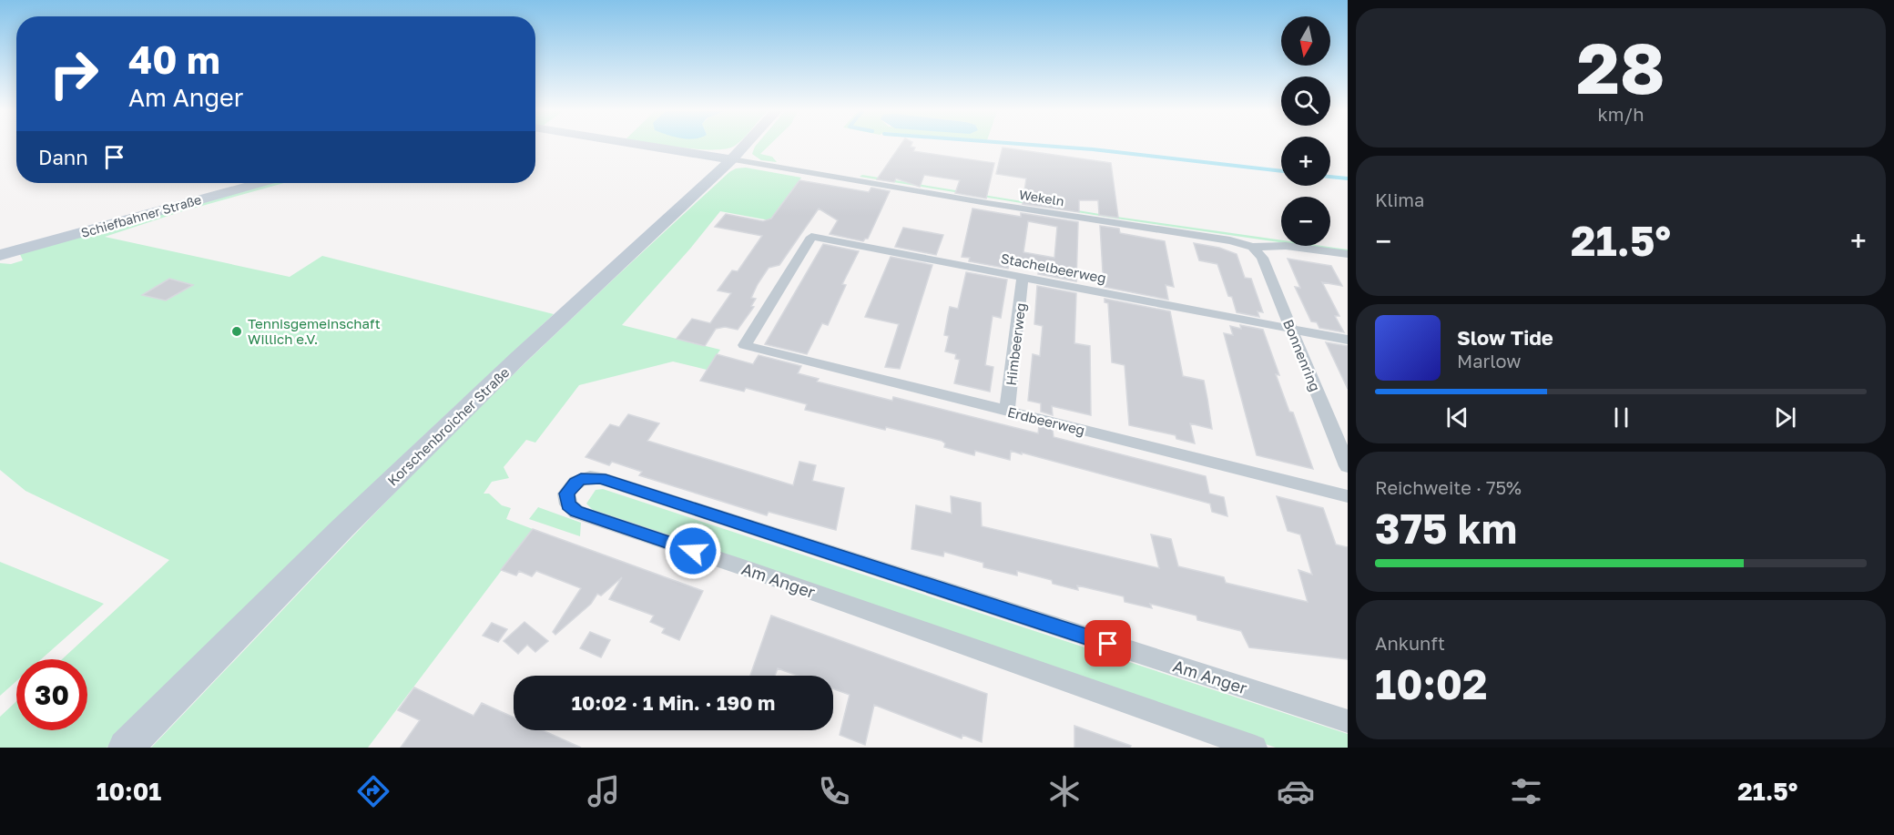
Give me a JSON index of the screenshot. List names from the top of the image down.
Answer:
{
  "streets": {
    "main road": ["Schiefbahner Straße", "Korschenbroicher Straße"],
    "street": [
      "Wekeln",
      "Stachelbeerweg",
      "Himbeerweg",
      "Bonnenring",
      "Erdbeerweg",
      "Am Anger"
    ]
  },
  "crossings": [
    ["Wekeln", "Bonnenring"],
    ["Wekeln", "Korschenbroicher Straße"],
    ["Stachelbeerweg", "Himbeerweg"],
    ["Stachelbeerweg", "Bonnenring"],
    ["Stachelbeerweg", "Erdbeerweg"],
    ["Himbeerweg", "Erdbeerweg"]
  ],
  "places": ["Tennisgemeinschaft Willich e.V."],
  "north": "bottom",
  "page": {
    "tile": [
      ["28", "km/h"],
      "Klima",
      ["Reichweite · 75%", "375 km"],
      ["Ankunft", "10:02"]
    ],
    "map_buttons": ["+", "−"],
    "turn": ["40 m", "Am Anger"],
    "then": "Dann",
    "heat": ["−", "21.5°", "+"],
    "song": ["Slow Tide", "Marlow"],
    "limit": "30",
    "trip": "10:02 · 1 Min. · 190 m",
    "tabs": ["10:01", "21.5°"]
  }
}
